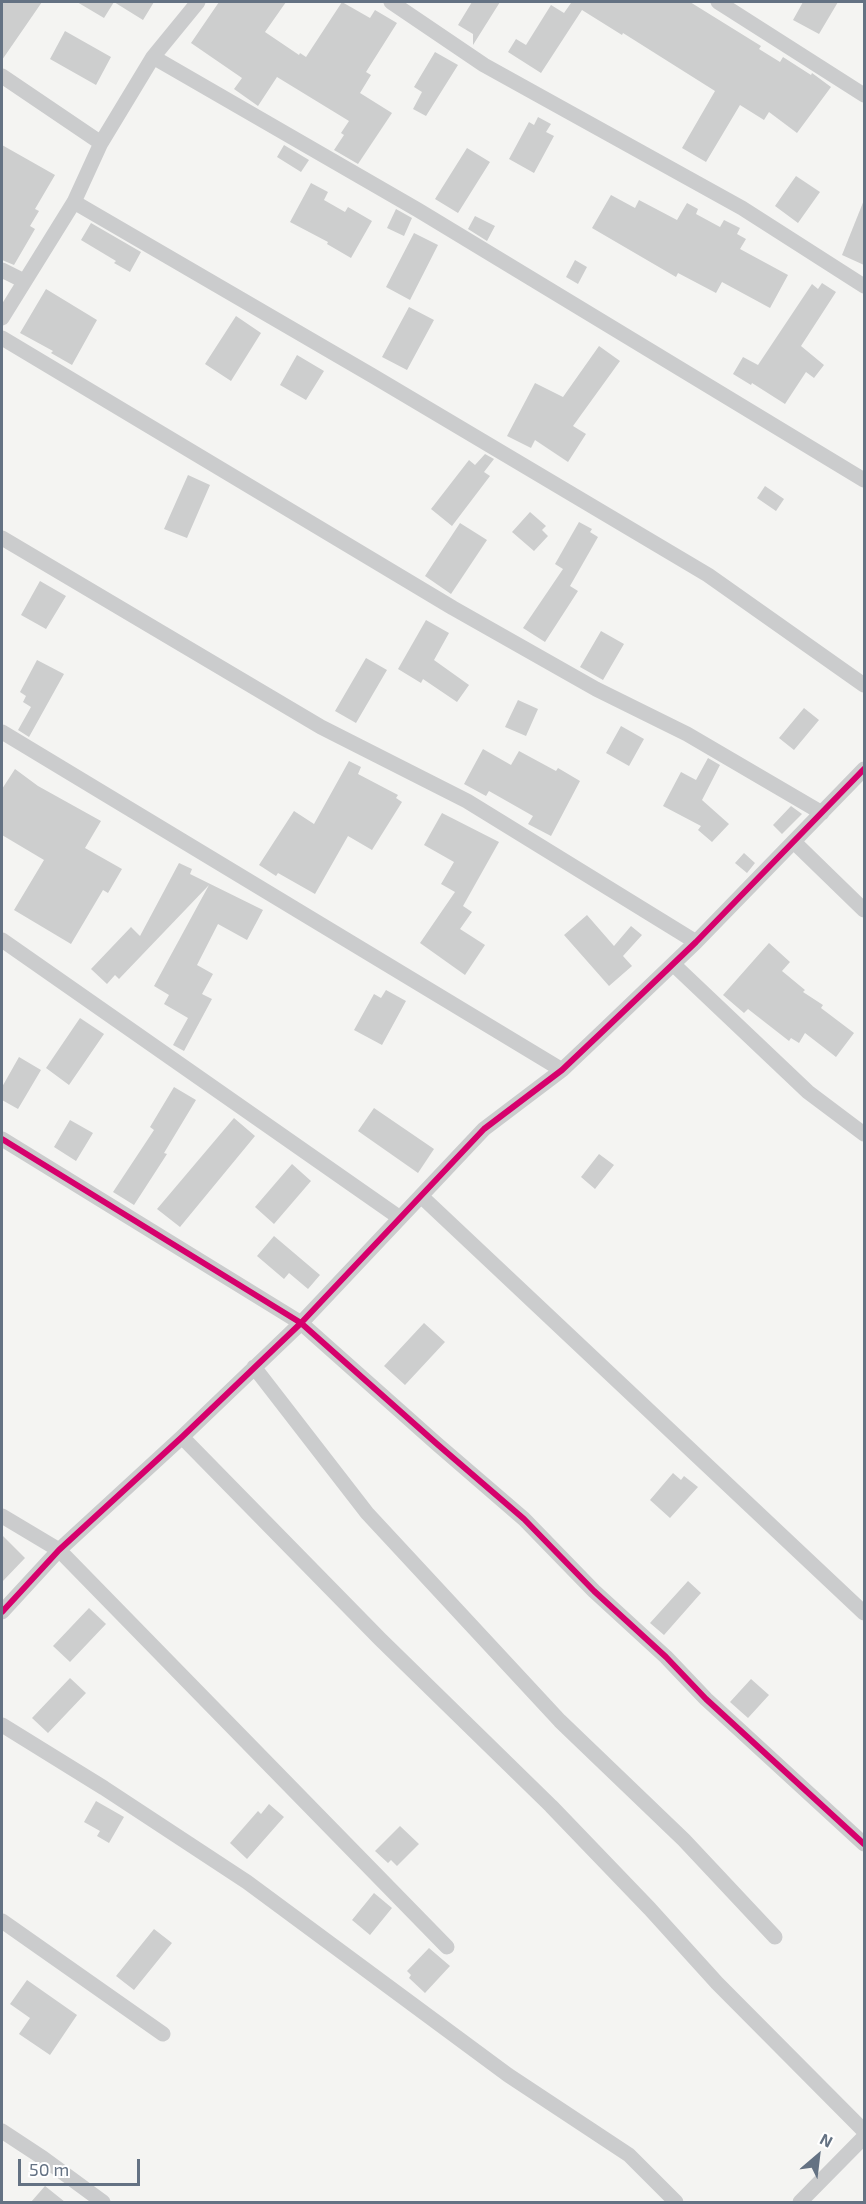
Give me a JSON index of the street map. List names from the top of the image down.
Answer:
{
  "scale_bar": "50 m",
  "north": "top right"
}
